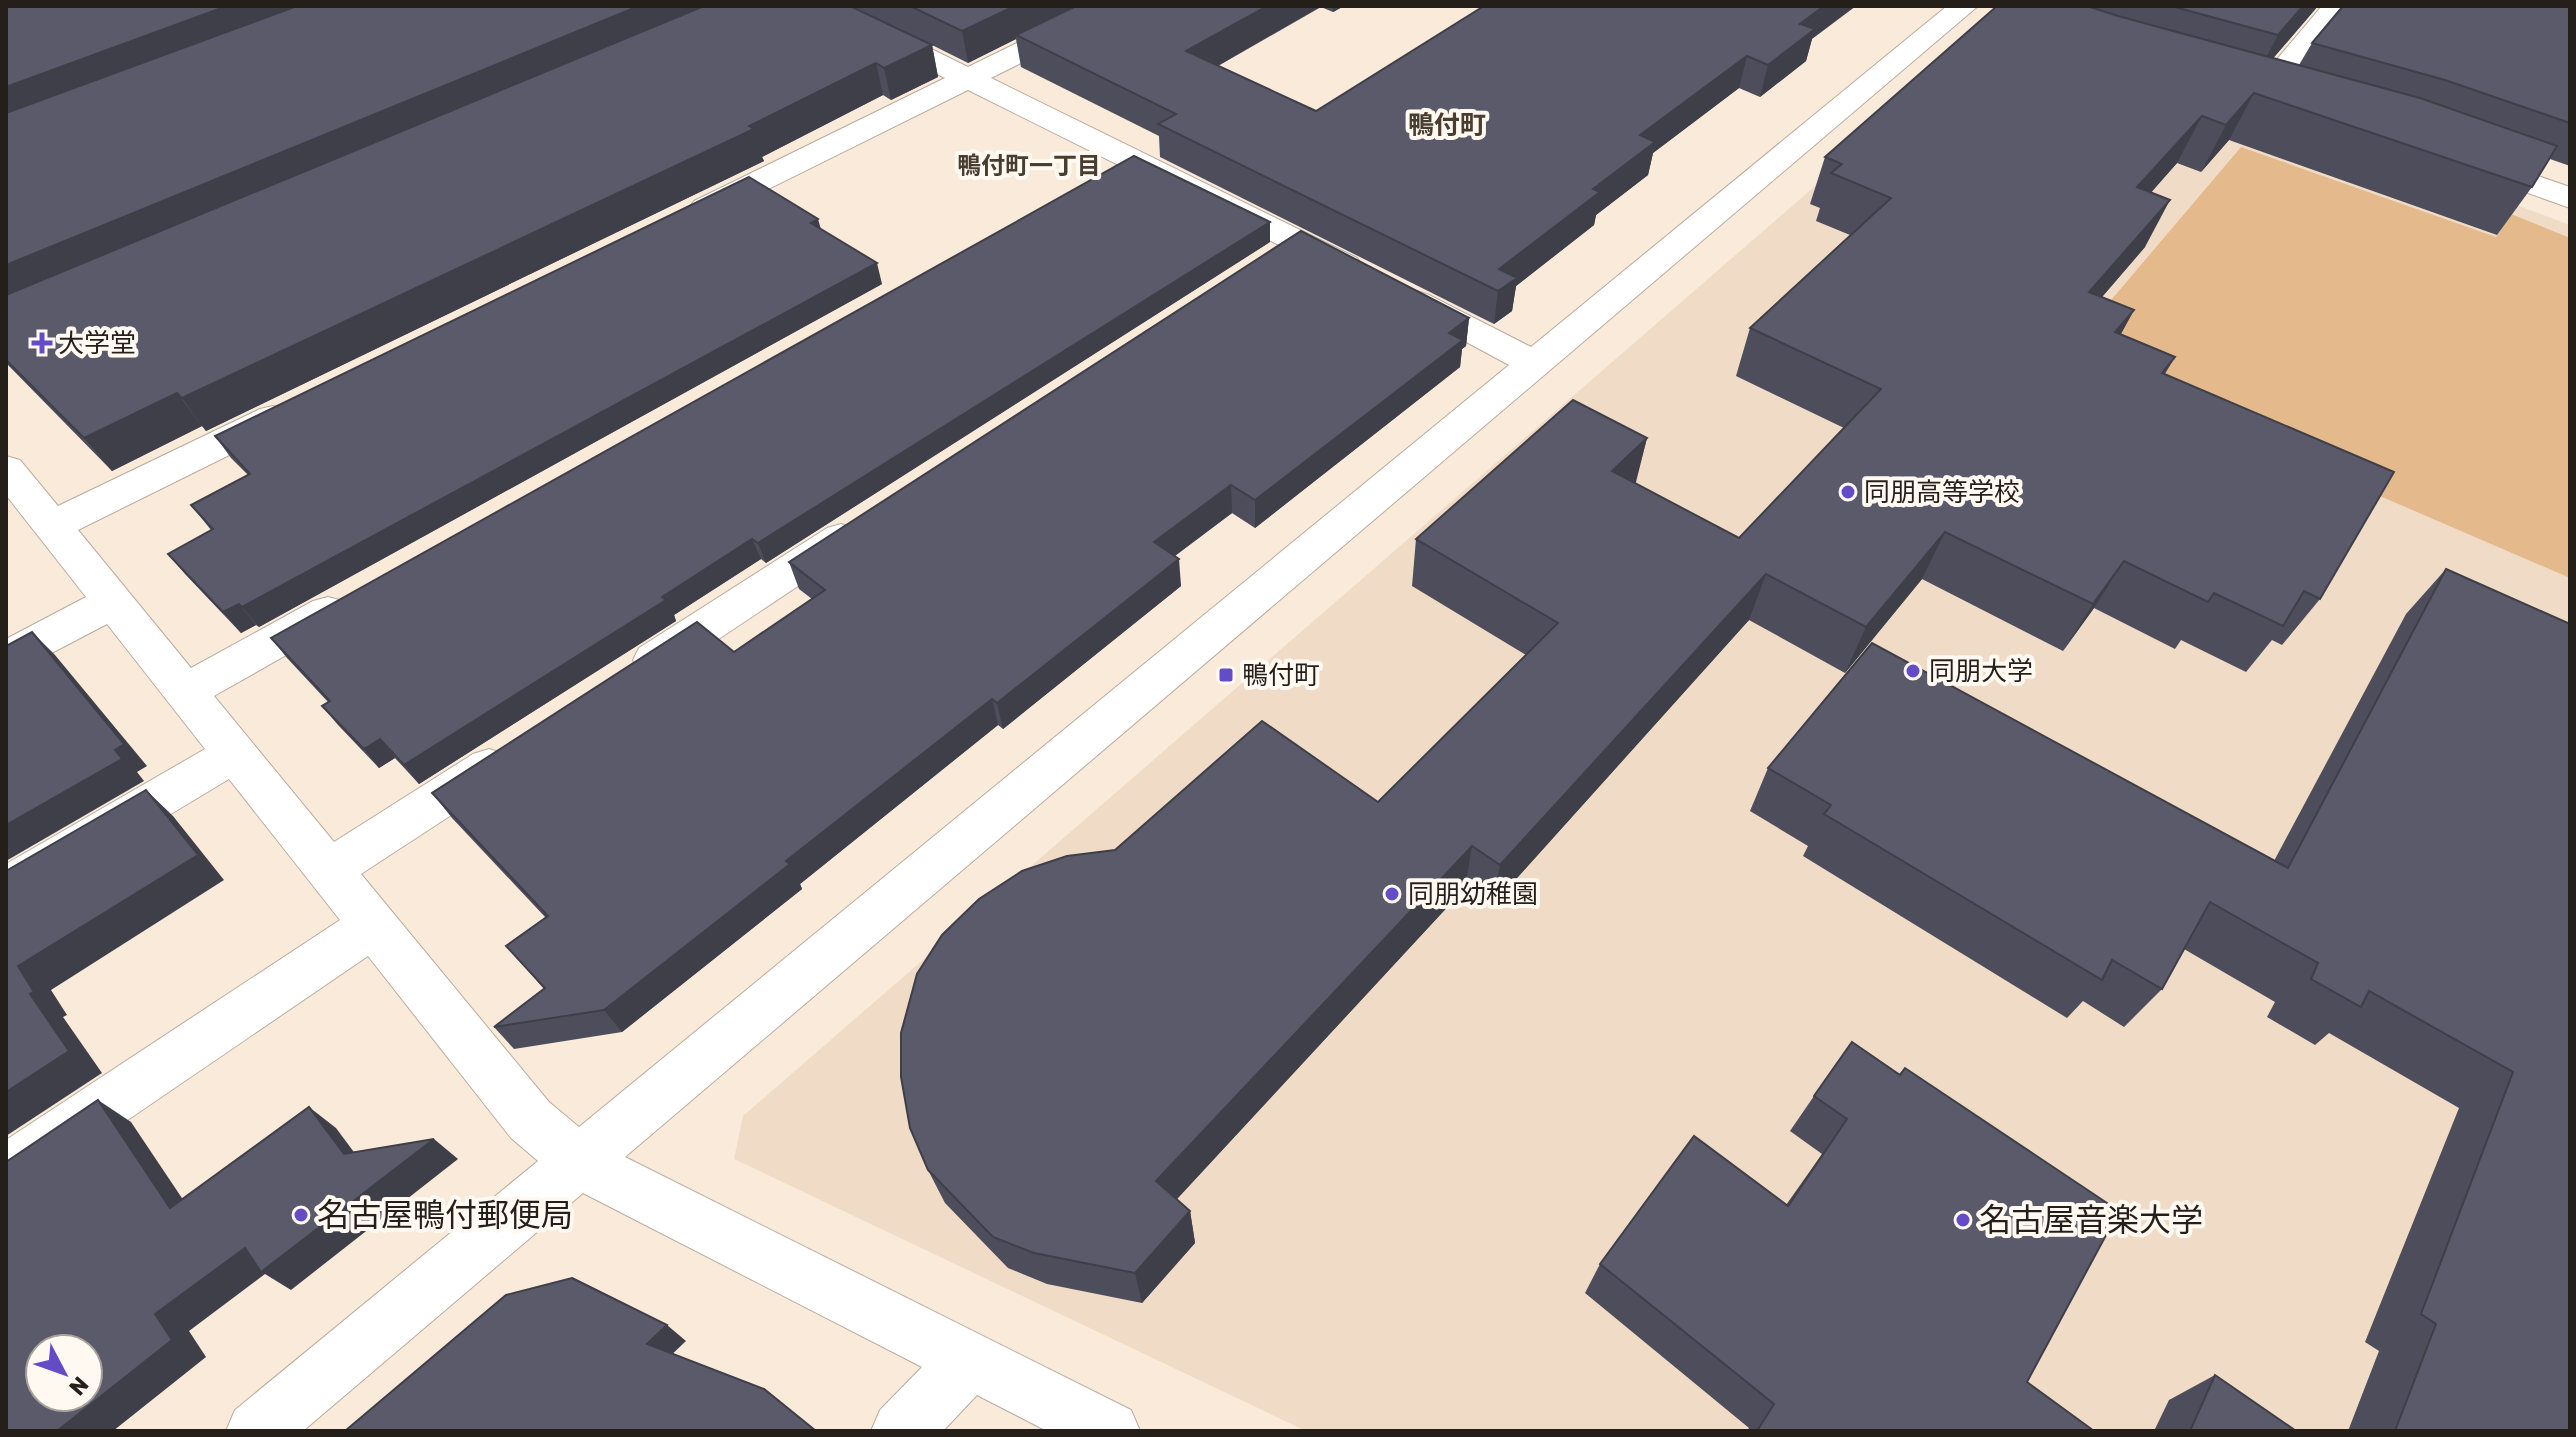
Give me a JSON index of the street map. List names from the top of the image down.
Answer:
{
  "districts": ["鴨付町", "鴨付町一丁目"],
  "places": {
    "health": ["大学堂"],
    "other": [
      "同朋高等学校",
      "同朋大学",
      "同朋幼稚園",
      "名古屋鴨付郵便局",
      "名古屋音楽大学"
    ],
    "transit": ["鴨付町"]
  },
  "north": "bottom right"
}
